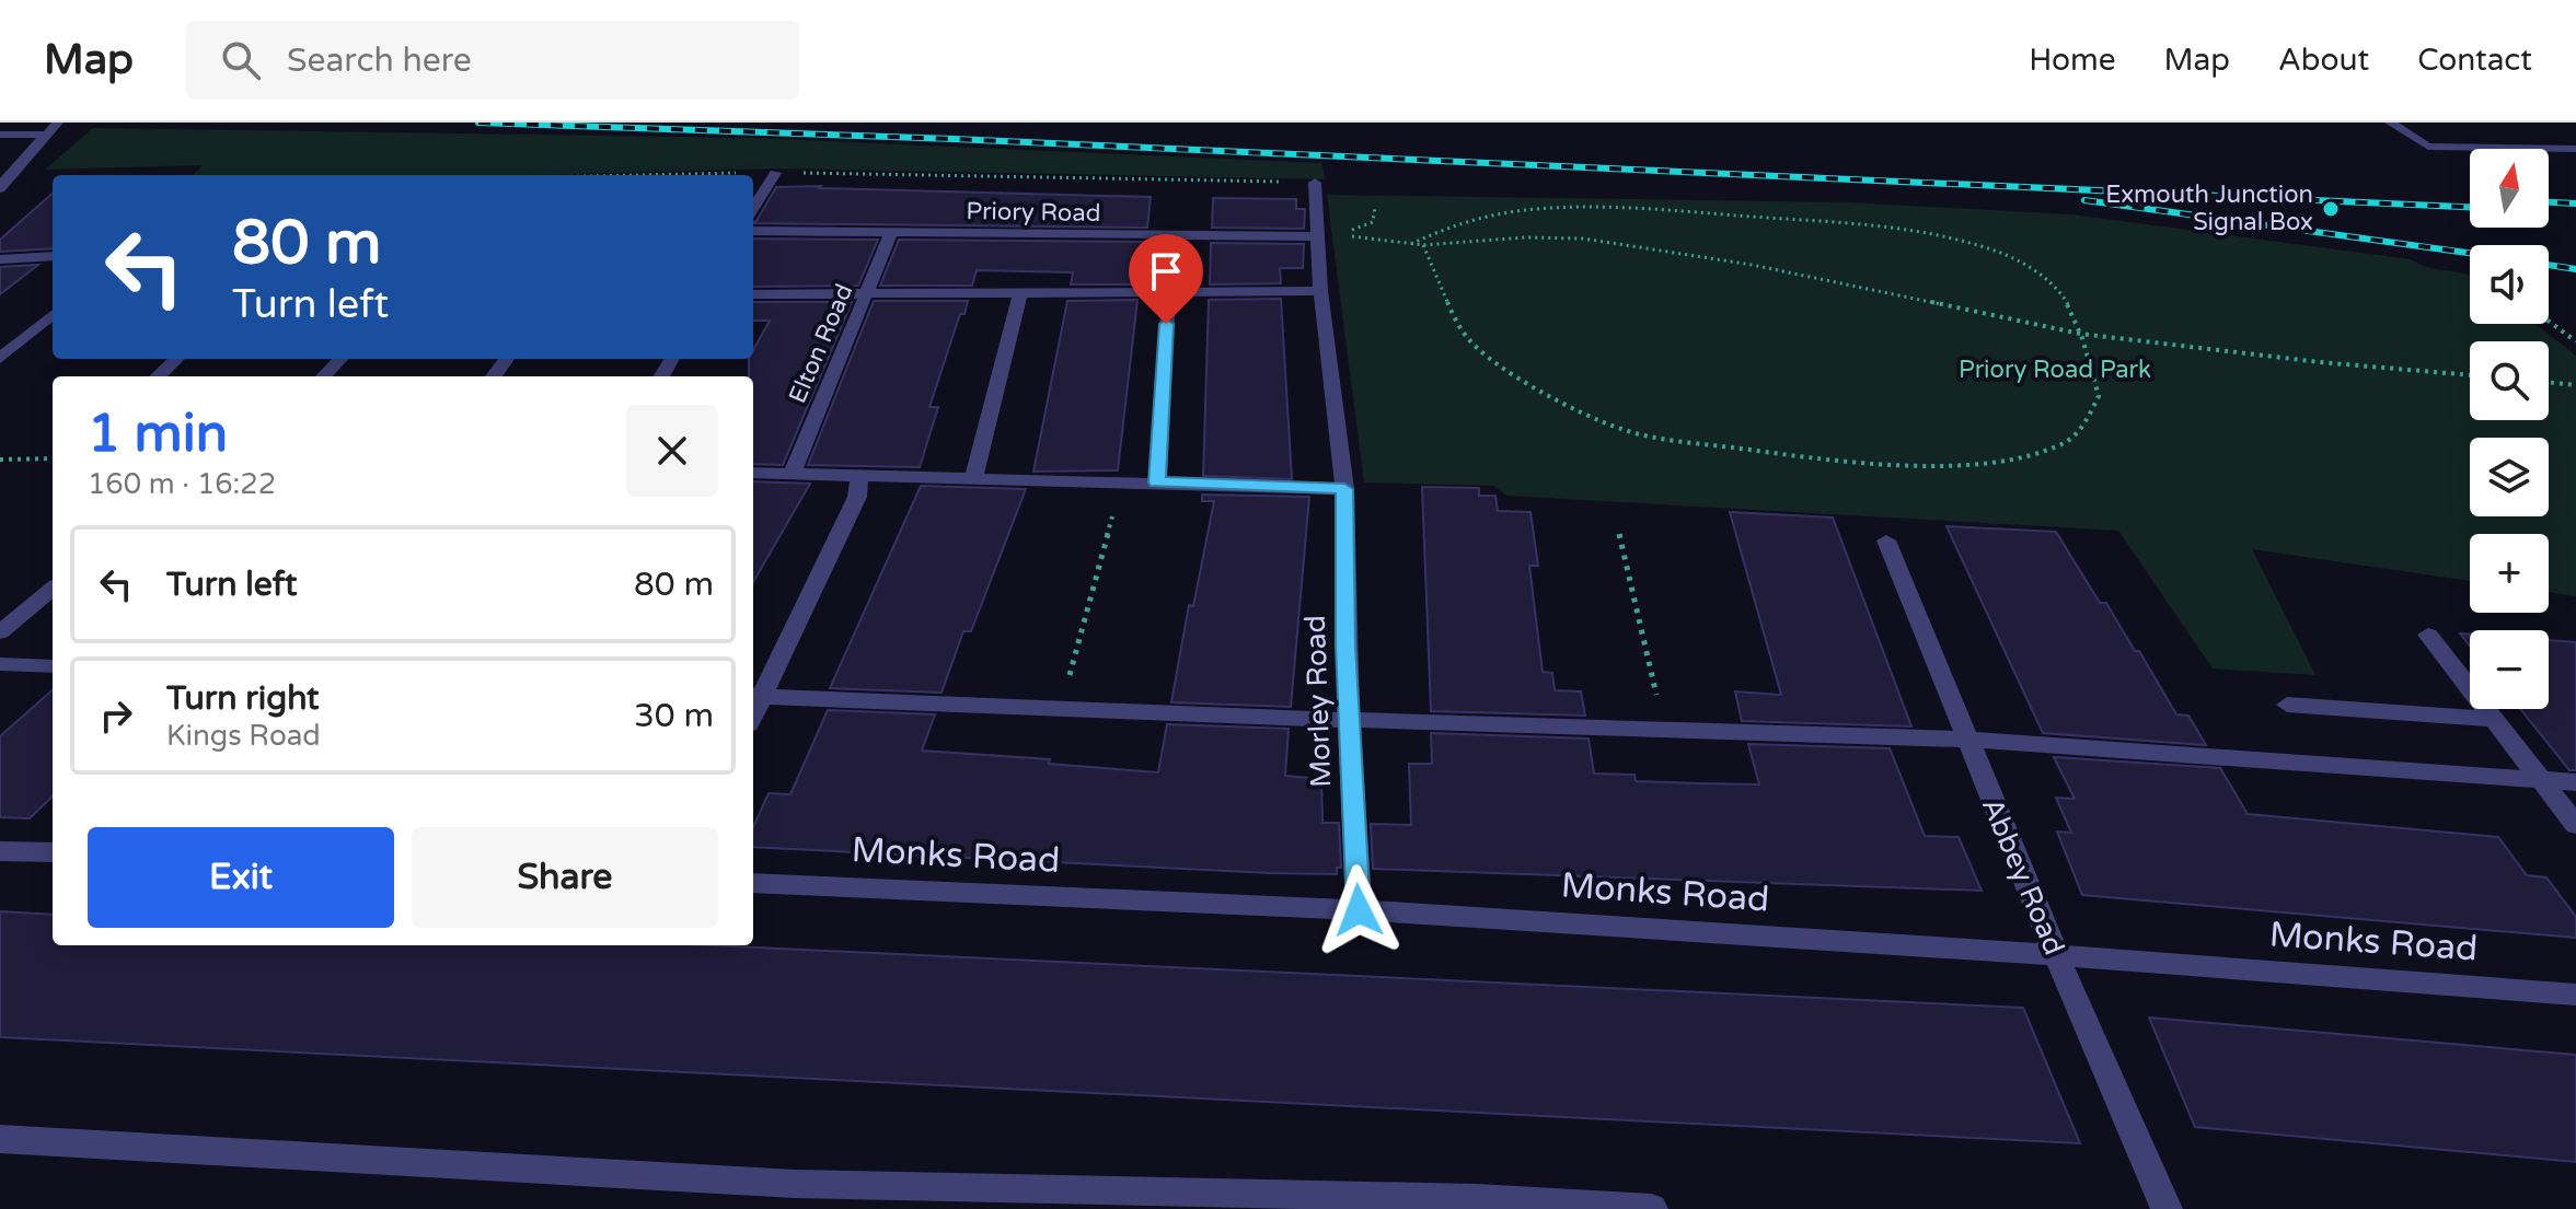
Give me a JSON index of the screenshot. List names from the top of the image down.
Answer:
{
  "streets": {
    "street": [
      "Priory Road",
      "Elton Road",
      "Morley Road",
      "Monks Road",
      "Abbey Road"
    ]
  },
  "crossings": [
    ["Priory Road", "Elton Road"],
    ["Priory Road", "Morley Road"],
    ["Morley Road", "Monks Road"],
    ["Monks Road", "Abbey Road"]
  ],
  "parks": ["Priory Road Park"],
  "places": ["Exmouth Junction Signal Box"],
  "north": "top",
  "page": {
    "header": "Map",
    "search": "Search here",
    "nav": [
      "Home",
      "Map",
      "About",
      "Contact"
    ],
    "map_buttons": ["+", "−"],
    "turn": ["80 m", "Turn left"],
    "heading": ["1 min", "160 m · 16:22"],
    "list": [
      {
        "name": "Turn left",
        "value": "80 m"
      },
      {
        "name": "Turn right",
        "note": "Kings Road",
        "value": "30 m"
      }
    ],
    "buttons": ["Exit", "Share"]
  }
}
